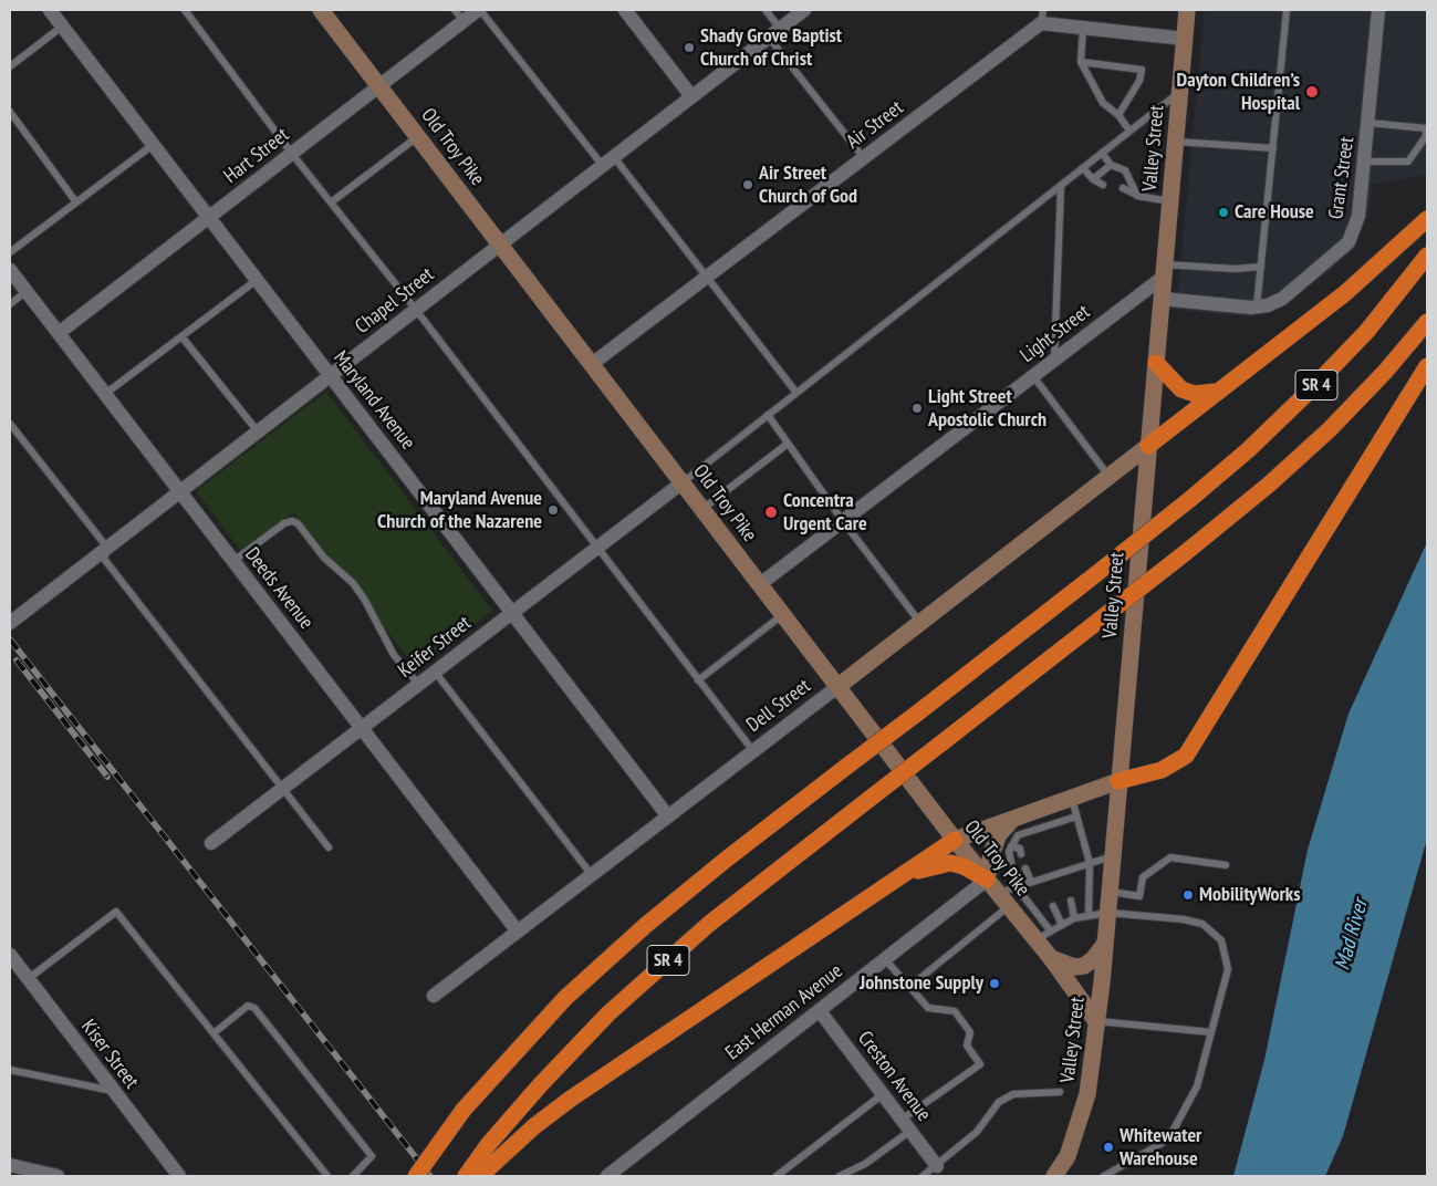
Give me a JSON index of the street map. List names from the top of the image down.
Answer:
{
  "streets": {
    "highway": ["SR 4"],
    "main road": ["Old Troy Pike", "Valley Street", "Dell Street"],
    "street": [
      "Air Street",
      "Hart Street",
      "Grant Street",
      "Chapel Street",
      "Light Street",
      "Maryland Avenue",
      "Deeds Avenue",
      "Keifer Street",
      "East Herman Avenue",
      "Kiser Street",
      "Creston Avenue"
    ]
  },
  "crossings": [
    ["Air Street", "Old Troy Pike"],
    ["Air Street", "Valley Street"],
    ["Old Troy Pike", "Valley Street"],
    ["Old Troy Pike", "Hart Street"],
    ["Old Troy Pike", "Chapel Street"],
    ["Old Troy Pike", "Light Street"],
    ["Old Troy Pike", "Keifer Street"],
    ["Old Troy Pike", "Dell Street"],
    ["Old Troy Pike", "East Herman Avenue"],
    ["Valley Street", "Grant Street"],
    ["Valley Street", "Light Street"],
    ["Valley Street", "Dell Street"],
    ["Hart Street", "Maryland Avenue"],
    ["Hart Street", "Deeds Avenue"],
    ["Chapel Street", "Maryland Avenue"],
    ["Chapel Street", "Deeds Avenue"],
    ["Maryland Avenue", "Keifer Street"],
    ["Maryland Avenue", "Dell Street"],
    ["Deeds Avenue", "Keifer Street"],
    ["Deeds Avenue", "Dell Street"],
    ["East Herman Avenue", "Creston Avenue"]
  ],
  "water": ["Mad River"],
  "places": [
    "Shady Grove Baptist Church of Christ",
    "Dayton Children’s Hospital",
    "Air Street Church of God",
    "Care House",
    "Light Street Apostolic Church",
    "Maryland Avenue Church of the Nazarene",
    "Concentra Urgent Care",
    "MobilityWorks",
    "Johnstone Supply",
    "Whitewater Warehouse"
  ]
}
